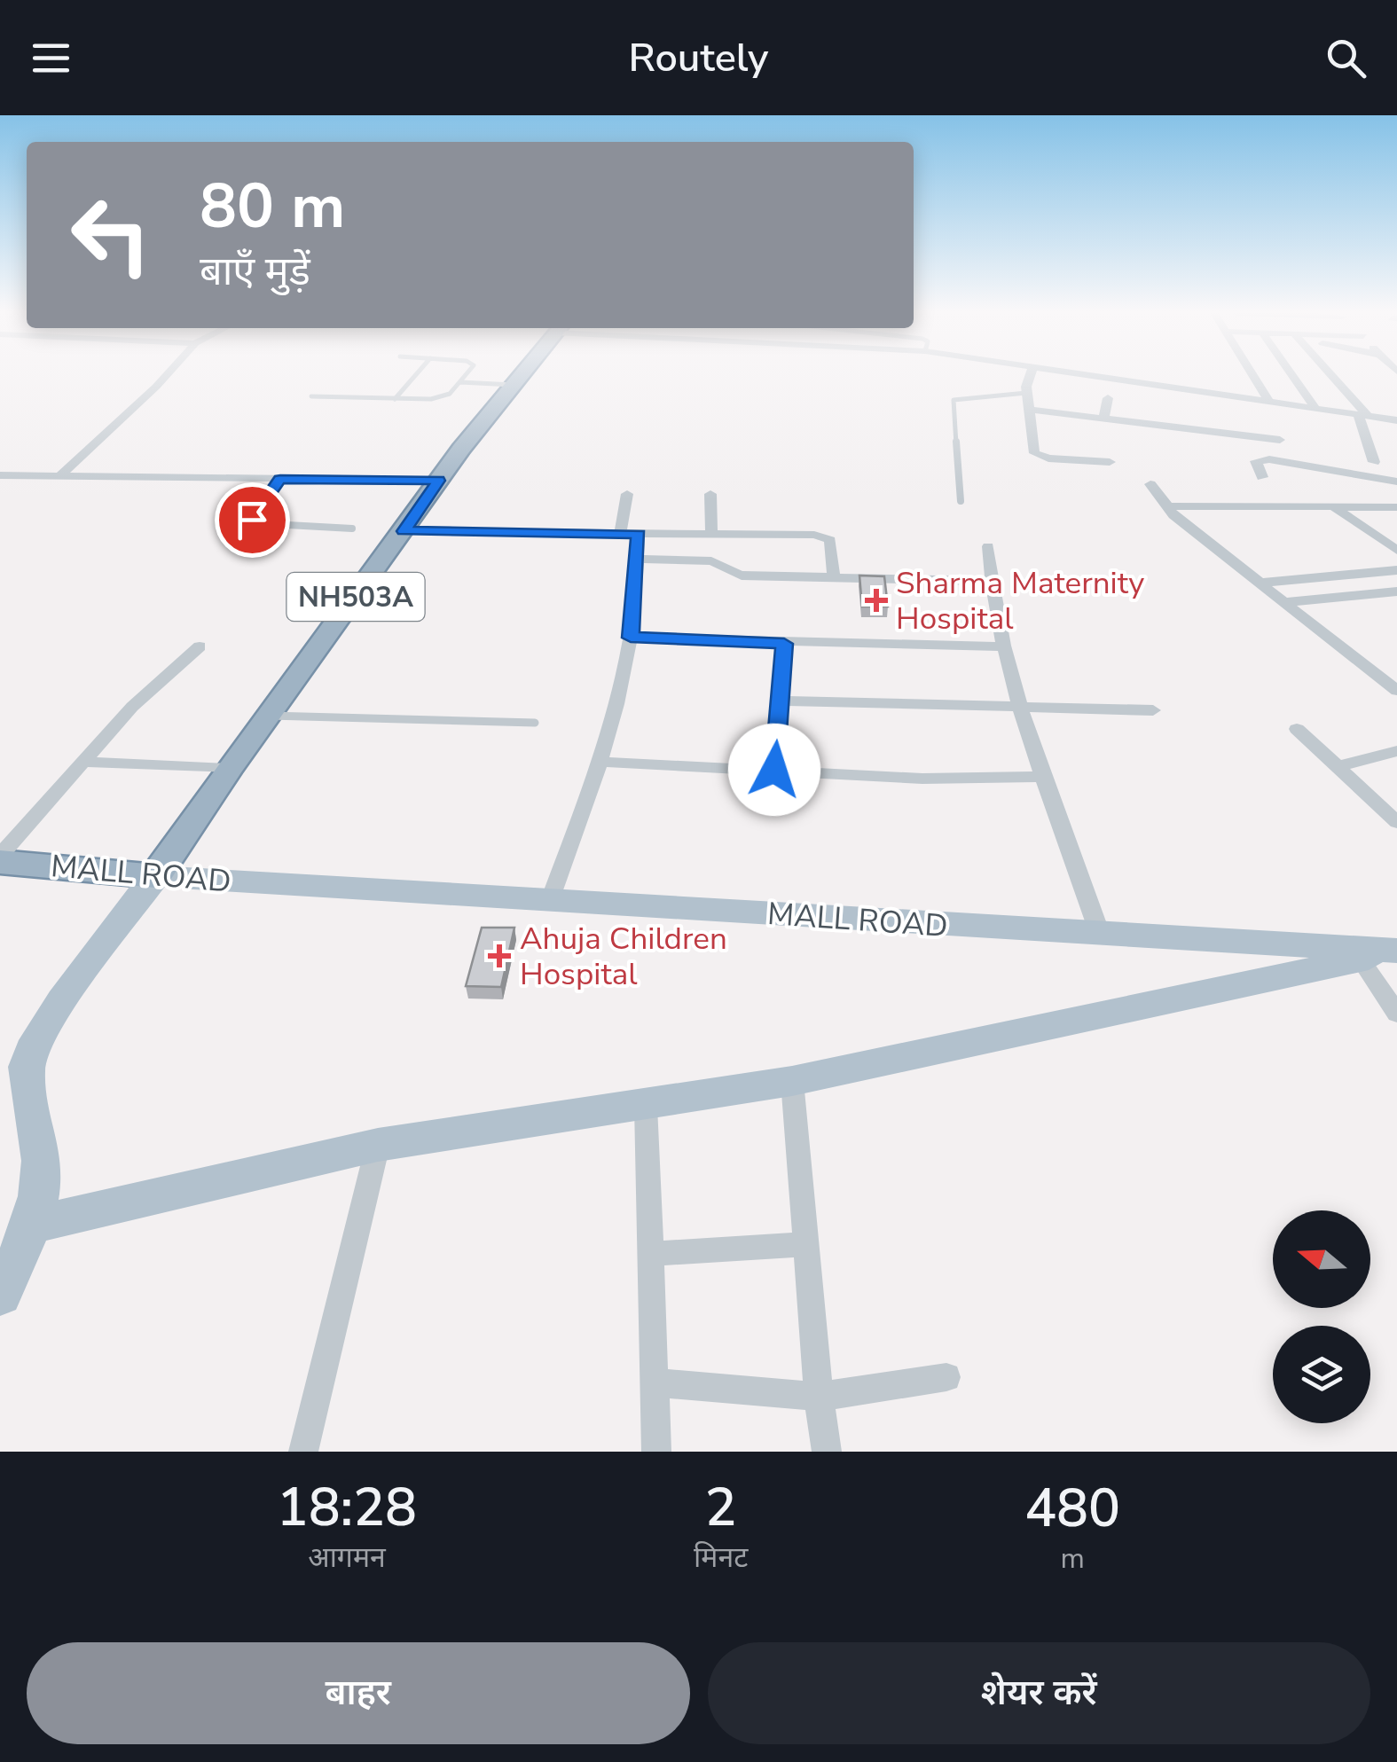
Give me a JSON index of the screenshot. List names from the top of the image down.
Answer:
{
  "streets": {
    "highway": ["NH503A", "MALL ROAD"]
  },
  "crossings": [
    ["NH503A", "MALL ROAD"]
  ],
  "places": {
    "health": ["Sharma Maternity Hospital", "Ahuja Children Hospital"]
  },
  "north": "left",
  "page": {
    "header": "Routely",
    "turn": ["80 m", "बाएँ मुड़ें"],
    "eta": [
      "18:28",
      "आगमन",
      "2",
      "मिनट",
      "480",
      "m"
    ],
    "buttons": ["बाहर", "शेयर करें"]
  }
}
